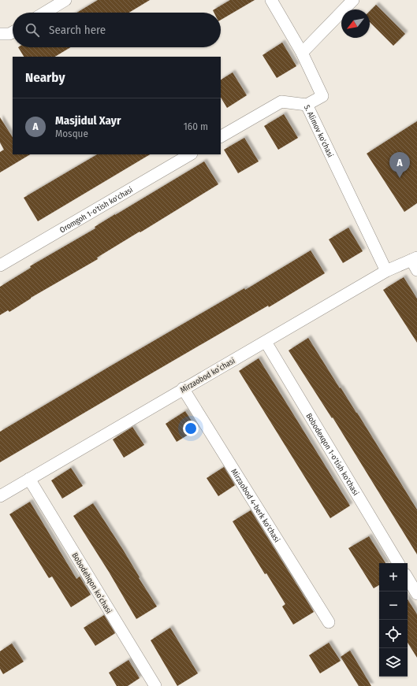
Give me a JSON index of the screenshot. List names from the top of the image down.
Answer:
{
  "streets": {
    "street": [
      "S. Alimov ko'chasi",
      "Oromgoh 1-o'tish ko'chasi",
      "Mirzaobod koʻchasi",
      "Bobodexqon 1-o'tish ko'chasi",
      "Mirzaobod 4-berk ko'chasi",
      "Bobodehqon koʻchasi"
    ]
  },
  "crossings": [
    ["S. Alimov ko'chasi", "Mirzaobod koʻchasi"],
    ["Mirzaobod koʻchasi", "Bobodexqon 1-o'tish ko'chasi"],
    ["Mirzaobod koʻchasi", "Mirzaobod 4-berk ko'chasi"],
    ["Mirzaobod koʻchasi", "Bobodehqon koʻchasi"]
  ],
  "north": "bottom left",
  "page": {
    "search": "Search here",
    "heading": "Nearby",
    "list": [
      {
        "mark": "A",
        "name": "Masjidul Xayr",
        "note": "Mosque",
        "value": "160 m"
      }
    ],
    "pins": "A",
    "map_buttons": ["+", "−"]
  }
}
